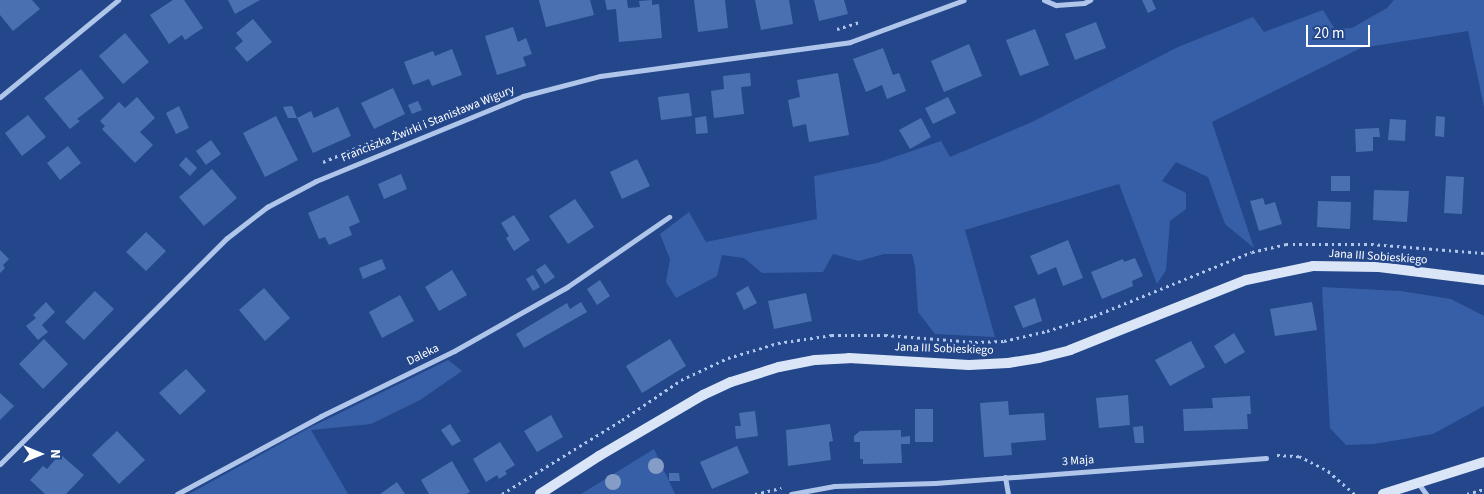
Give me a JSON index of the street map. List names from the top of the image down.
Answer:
{
  "streets": {
    "main road": ["Jana III Sobieskiego"],
    "street": ["Franciszka Żwirki i Stanisława Wigury", "Daleka", "3 Maja"]
  },
  "scale_bar": "20 m",
  "north": "right"
}
